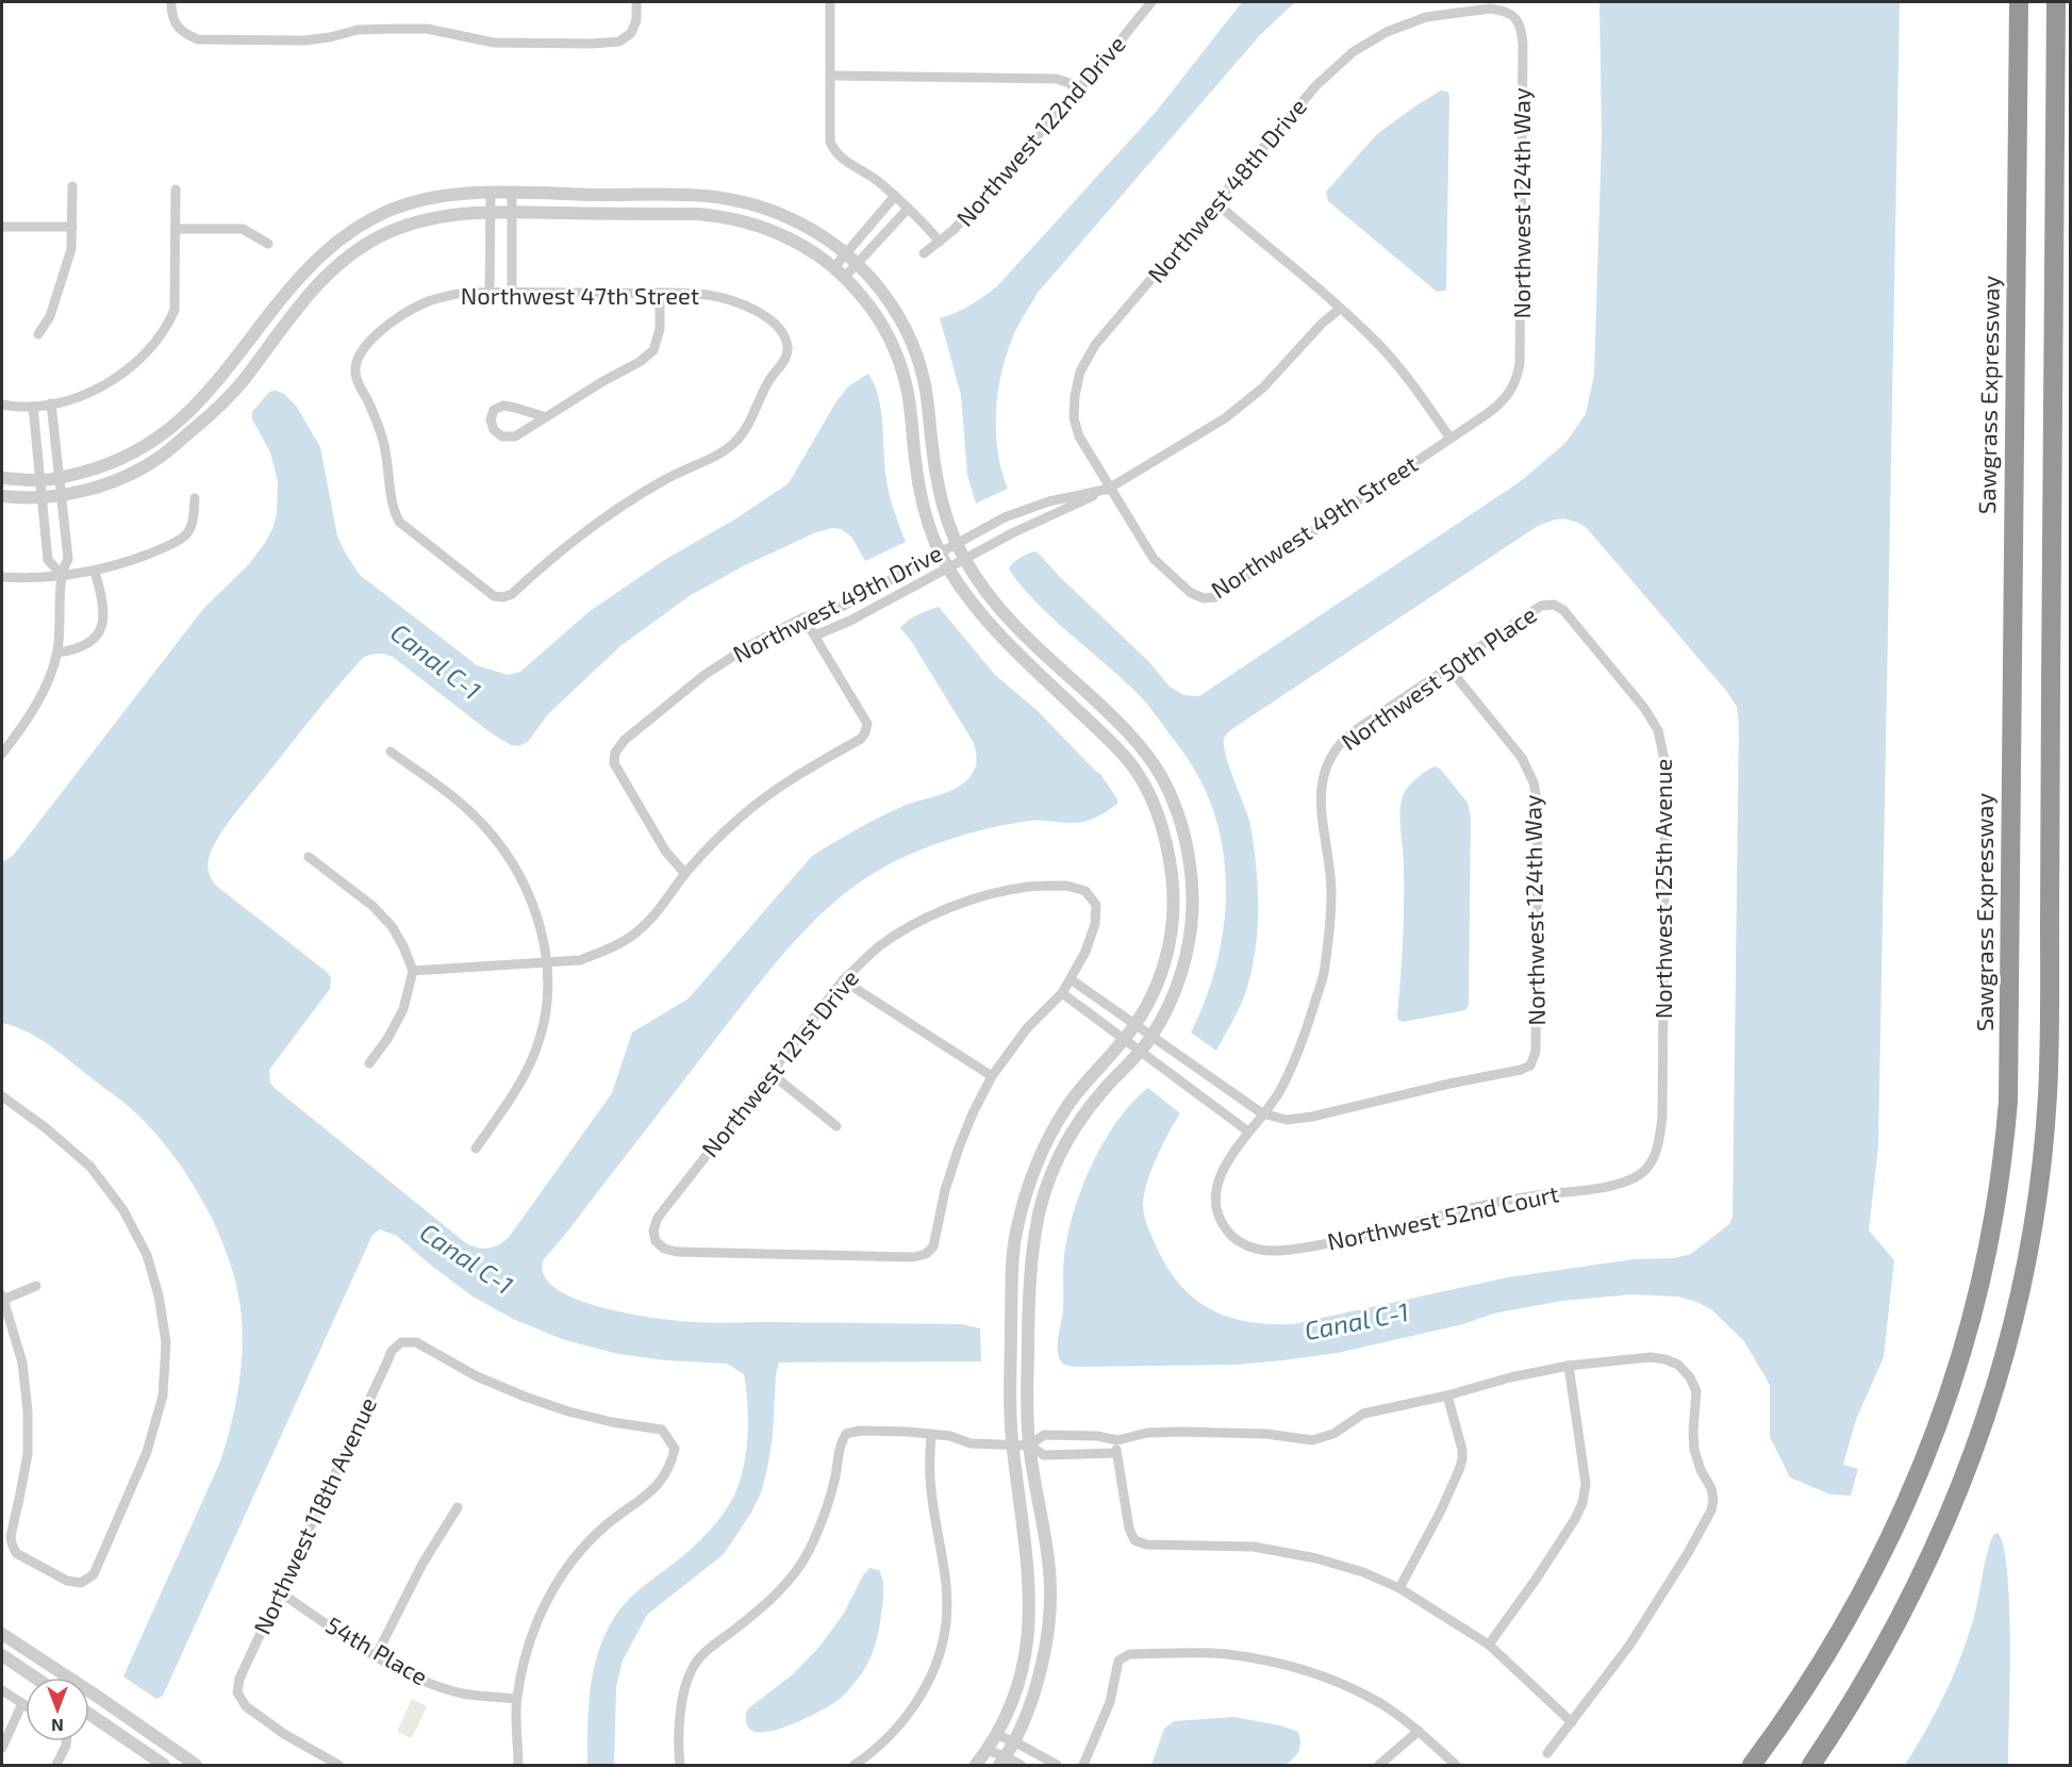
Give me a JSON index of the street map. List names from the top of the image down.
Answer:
{
  "streets": {
    "highway": ["Sawgrass Expressway"],
    "street": [
      "Northwest 122nd Drive",
      "Northwest 48th Drive",
      "Northwest 124th Way",
      "Northwest 47th Street",
      "Northwest 49th Street",
      "Northwest 49th Drive",
      "Northwest 50th Place",
      "Northwest 125th Avenue",
      "Northwest 121st Drive",
      "Northwest 52nd Court",
      "Northwest 118th Avenue",
      "54th Place"
    ]
  },
  "crossings": [
    ["Northwest 48th Drive", "Northwest 124th Way"],
    ["Northwest 48th Drive", "Northwest 49th Street"],
    ["Northwest 48th Drive", "Northwest 49th Drive"],
    ["Northwest 124th Way", "Northwest 49th Street"],
    ["Northwest 124th Way", "Northwest 50th Place"],
    ["Northwest 49th Street", "Northwest 49th Drive"],
    ["Northwest 50th Place", "Northwest 125th Avenue"],
    ["Northwest 125th Avenue", "Northwest 52nd Court"],
    ["Northwest 118th Avenue", "54th Place"]
  ],
  "water": ["Canal C-1"],
  "north": "bottom"
}
